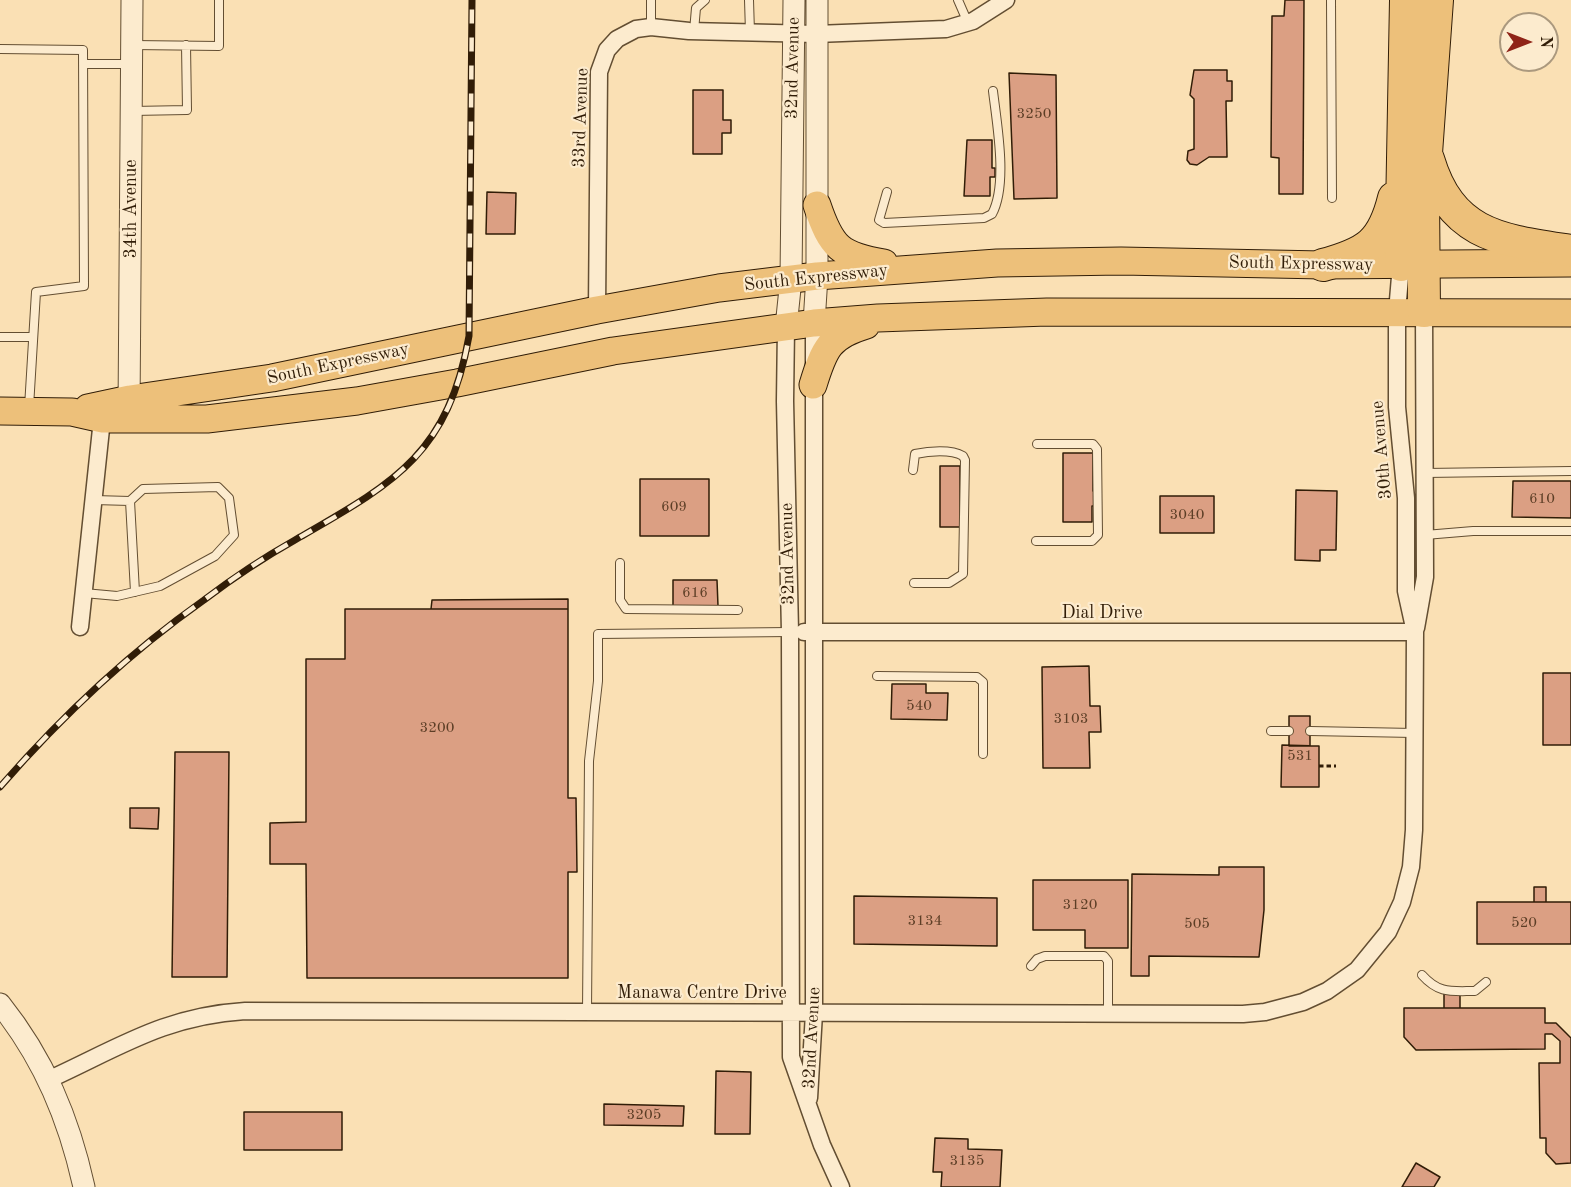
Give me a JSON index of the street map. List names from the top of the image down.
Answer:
{
  "streets": {
    "main road": ["South Expressway"],
    "street": [
      "32nd Avenue",
      "33rd Avenue",
      "34th Avenue",
      "30th Avenue",
      "Dial Drive",
      "Manawa Centre Drive"
    ]
  },
  "crossings": [
    ["32nd Avenue", "33rd Avenue"],
    ["32nd Avenue", "South Expressway"],
    ["32nd Avenue", "Dial Drive"],
    ["32nd Avenue", "Manawa Centre Drive"],
    ["33rd Avenue", "South Expressway"],
    ["34th Avenue", "South Expressway"],
    ["South Expressway", "30th Avenue"],
    ["30th Avenue", "Dial Drive"],
    ["30th Avenue", "Manawa Centre Drive"]
  ],
  "house_numbers": [
    "3250",
    "610",
    "609",
    "3040",
    "616",
    "540",
    "3103",
    "3200",
    "531",
    "3120",
    "3134",
    "520",
    "505",
    "3205",
    "3135"
  ],
  "north": "right"
}
